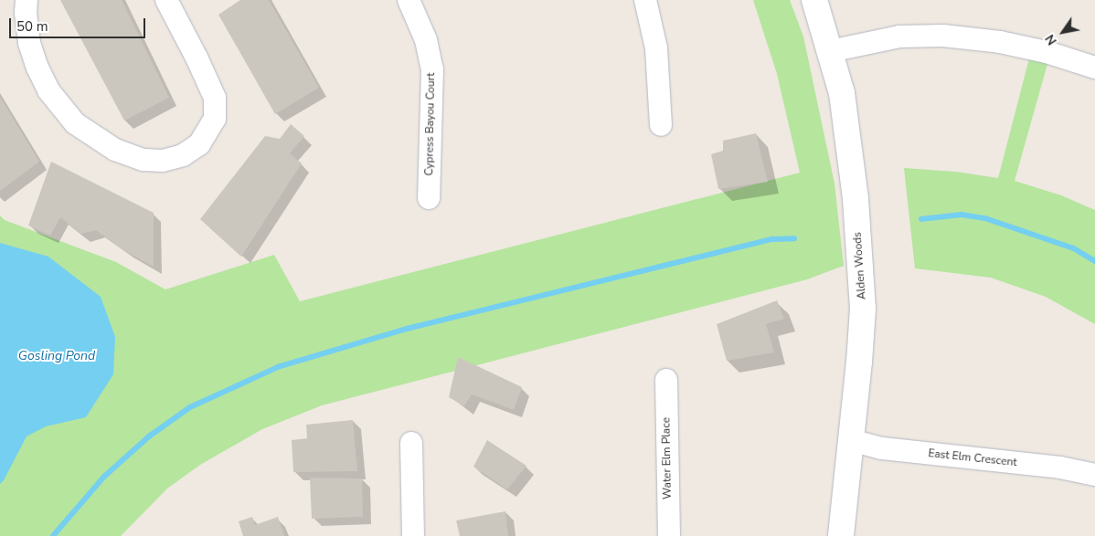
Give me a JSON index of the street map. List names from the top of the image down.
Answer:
{
  "streets": {
    "street": [
      "Cypress Bayou Court",
      "Alden Woods",
      "Water Elm Place",
      "East Elm Crescent"
    ]
  },
  "crossings": [
    ["Alden Woods", "East Elm Crescent"]
  ],
  "water": ["Gosling Pond"],
  "scale_bar": "50 m",
  "north": "bottom left"
}
